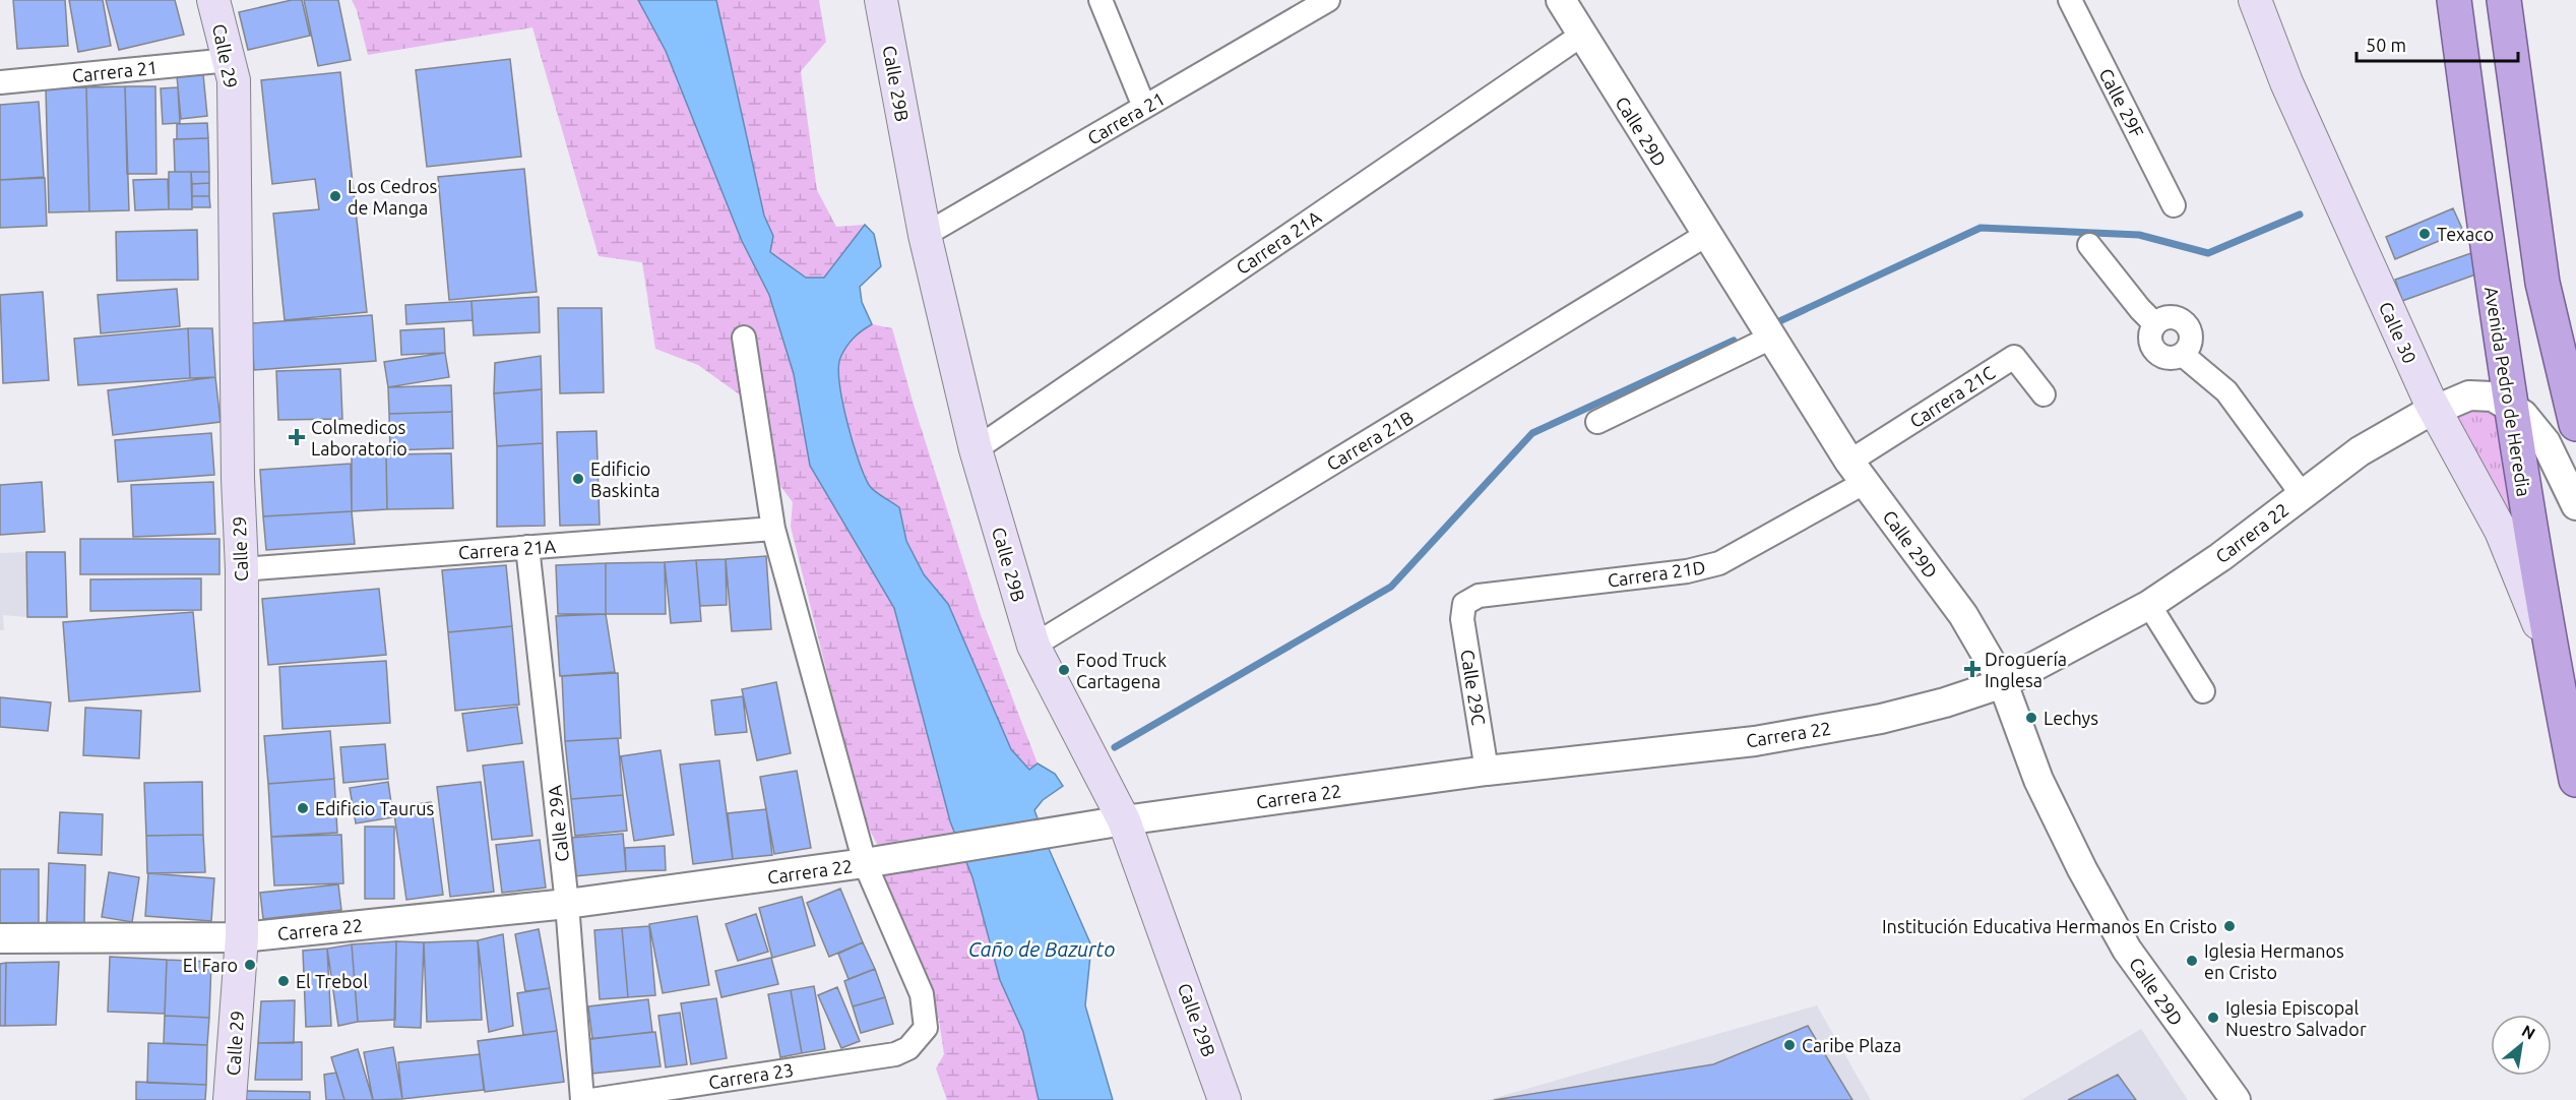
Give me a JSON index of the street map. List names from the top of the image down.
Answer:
{
  "streets": {
    "highway": ["Avenida Pedro de Heredia"],
    "main road": ["Calle 29", "Calle 29B", "Calle 30"],
    "street": [
      "Carrera 21",
      "Calle 29F",
      "Calle 29D",
      "Carrera 21A",
      "Carrera 21C",
      "Carrera 21B",
      "Carrera 22",
      "Carrera 21D",
      "Calle 29C",
      "Calle 29A",
      "Carrera 23"
    ]
  },
  "crossings": [
    ["Calle 29", "Carrera 21"],
    ["Calle 29", "Carrera 21A"],
    ["Calle 29", "Carrera 22"],
    ["Carrera 21", "Calle 29B"],
    ["Calle 29B", "Carrera 21A"],
    ["Calle 29B", "Carrera 21B"],
    ["Calle 29B", "Carrera 22"],
    ["Calle 29D", "Carrera 21A"],
    ["Calle 29D", "Carrera 21C"],
    ["Calle 29D", "Carrera 21B"],
    ["Calle 29D", "Carrera 22"],
    ["Calle 29D", "Carrera 21D"],
    ["Carrera 21A", "Calle 29A"],
    ["Calle 30", "Avenida Pedro de Heredia"],
    ["Calle 30", "Carrera 22"],
    ["Avenida Pedro de Heredia", "Carrera 22"],
    ["Carrera 21C", "Carrera 21D"],
    ["Carrera 22", "Calle 29C"],
    ["Carrera 22", "Calle 29A"],
    ["Carrera 22", "Carrera 23"],
    ["Carrera 21D", "Calle 29C"]
  ],
  "water": ["Caño de Bazurto"],
  "places": {
    "other": [
      "Los Cedros de Manga",
      "Texaco",
      "Edificio Baskinta",
      "Food Truck Cartagena",
      "Lechys",
      "Edificio Taurus",
      "Institución Educativa Hermanos En Cristo",
      "Iglesia Hermanos en Cristo",
      "El Faro",
      "El Trebol",
      "Iglesia Episcopal Nuestro Salvador",
      "Caribe Plaza"
    ],
    "health": ["Colmedicos Laboratorio", "Droguería Inglesa"]
  },
  "scale_bar": "50 m",
  "north": "top right"
}
